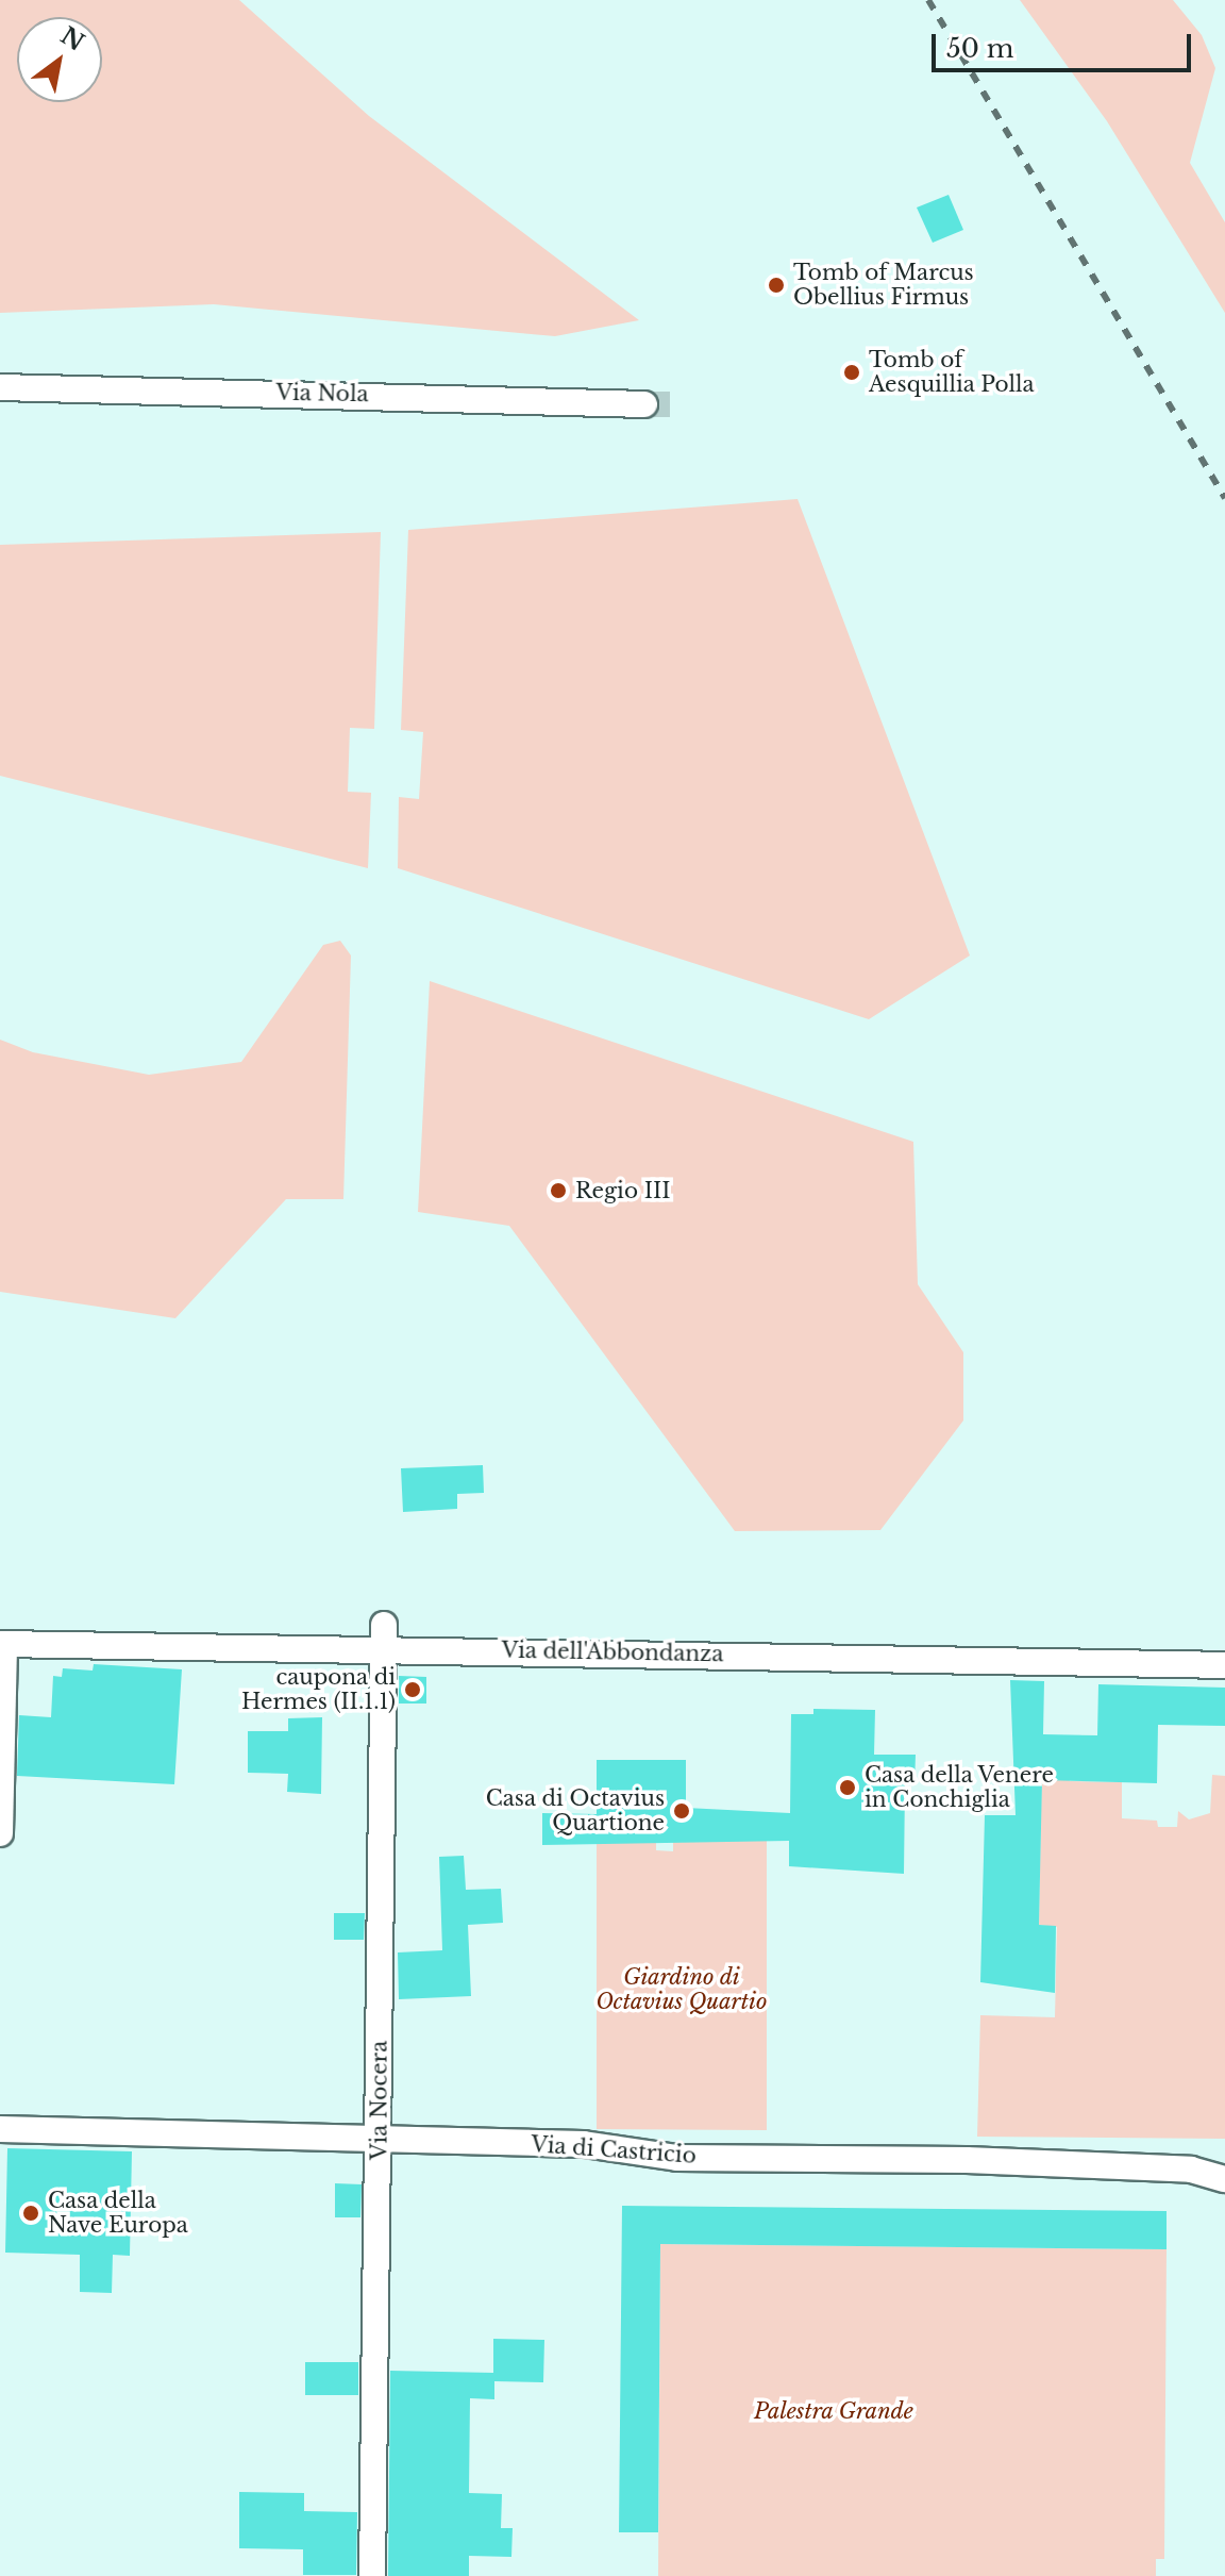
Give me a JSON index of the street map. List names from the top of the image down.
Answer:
{
  "streets": {
    "street": [
      "Via Nola",
      "Via dell'Abbondanza",
      "Via Nocera",
      "Via di Castricio"
    ]
  },
  "crossings": [
    ["Via dell'Abbondanza", "Via Nocera"],
    ["Via Nocera", "Via di Castricio"]
  ],
  "parks": ["Giardino di Octavius Quartio", "Palestra Grande"],
  "places": [
    "Tomb of Marcus Obellius Firmus",
    "Tomb of Aesquillia Polla",
    "Regio III",
    "caupona di Hermes (II.1.1)",
    "Casa della Venere in Conchiglia",
    "Casa di Octavius Quartione",
    "Casa della Nave Europa"
  ],
  "scale_bar": "50 m",
  "north": "top right"
}
